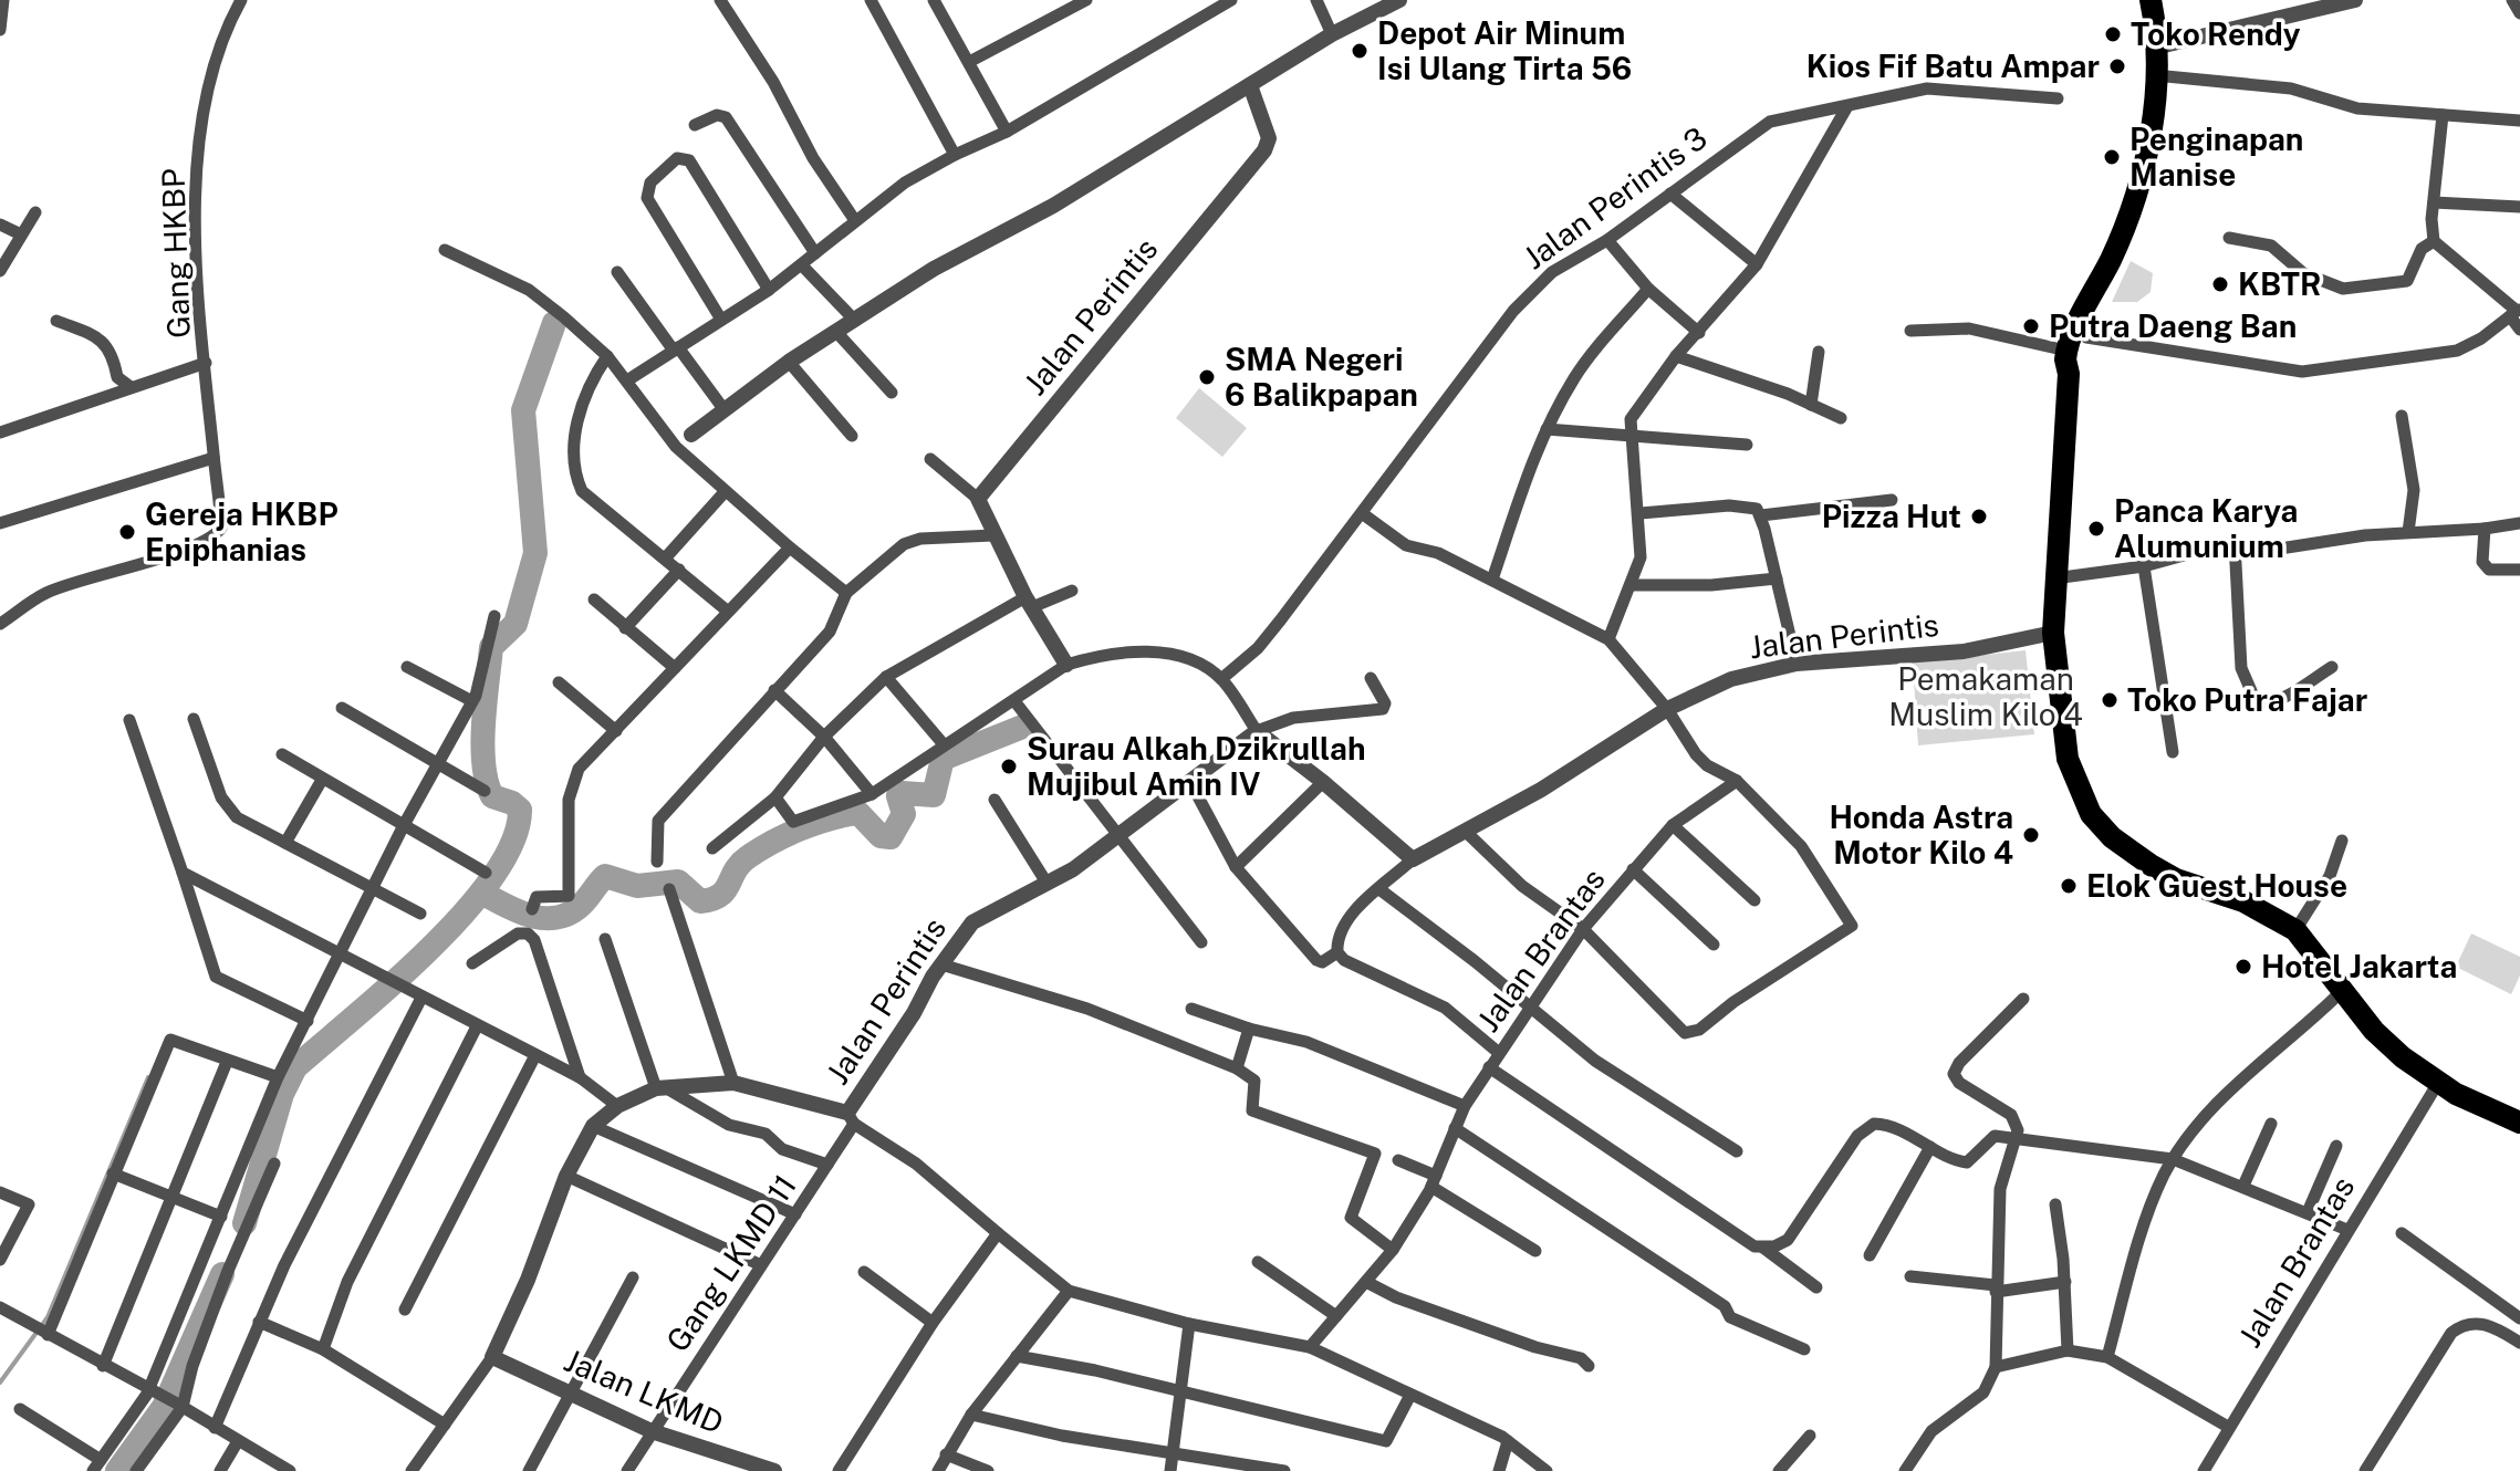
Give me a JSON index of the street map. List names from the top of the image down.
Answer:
{
  "streets": {
    "street": [
      "Jalan Perintis 3",
      "Gang HKBP",
      "Jalan Perintis",
      "Jalan Brantas",
      "Gang LKMD 11",
      "Jalan LKMD"
    ]
  },
  "crossings": [
    ["Jalan Perintis", "Gang LKMD 11"],
    ["Jalan Perintis", "Jalan LKMD"],
    ["Gang LKMD 11", "Jalan LKMD"]
  ],
  "parks": ["Pemakaman Muslim Kilo 4"],
  "places": [
    "Toko Rendy",
    "Depot Air Minum Isi Ulang Tirta 56",
    "Kios Fif Batu Ampar",
    "Penginapan Manise",
    "KBTR",
    "Putra Daeng Ban",
    "SMA Negeri 6 Balikpapan",
    "Pizza Hut",
    "Panca Karya Alumunium",
    "Gereja HKBP Epiphanias",
    "Toko Putra Fajar",
    "Surau Alkah Dzikrullah Mujibul Amin IV",
    "Honda Astra Motor Kilo 4",
    "Elok Guest House",
    "Hotel Jakarta"
  ]
}
